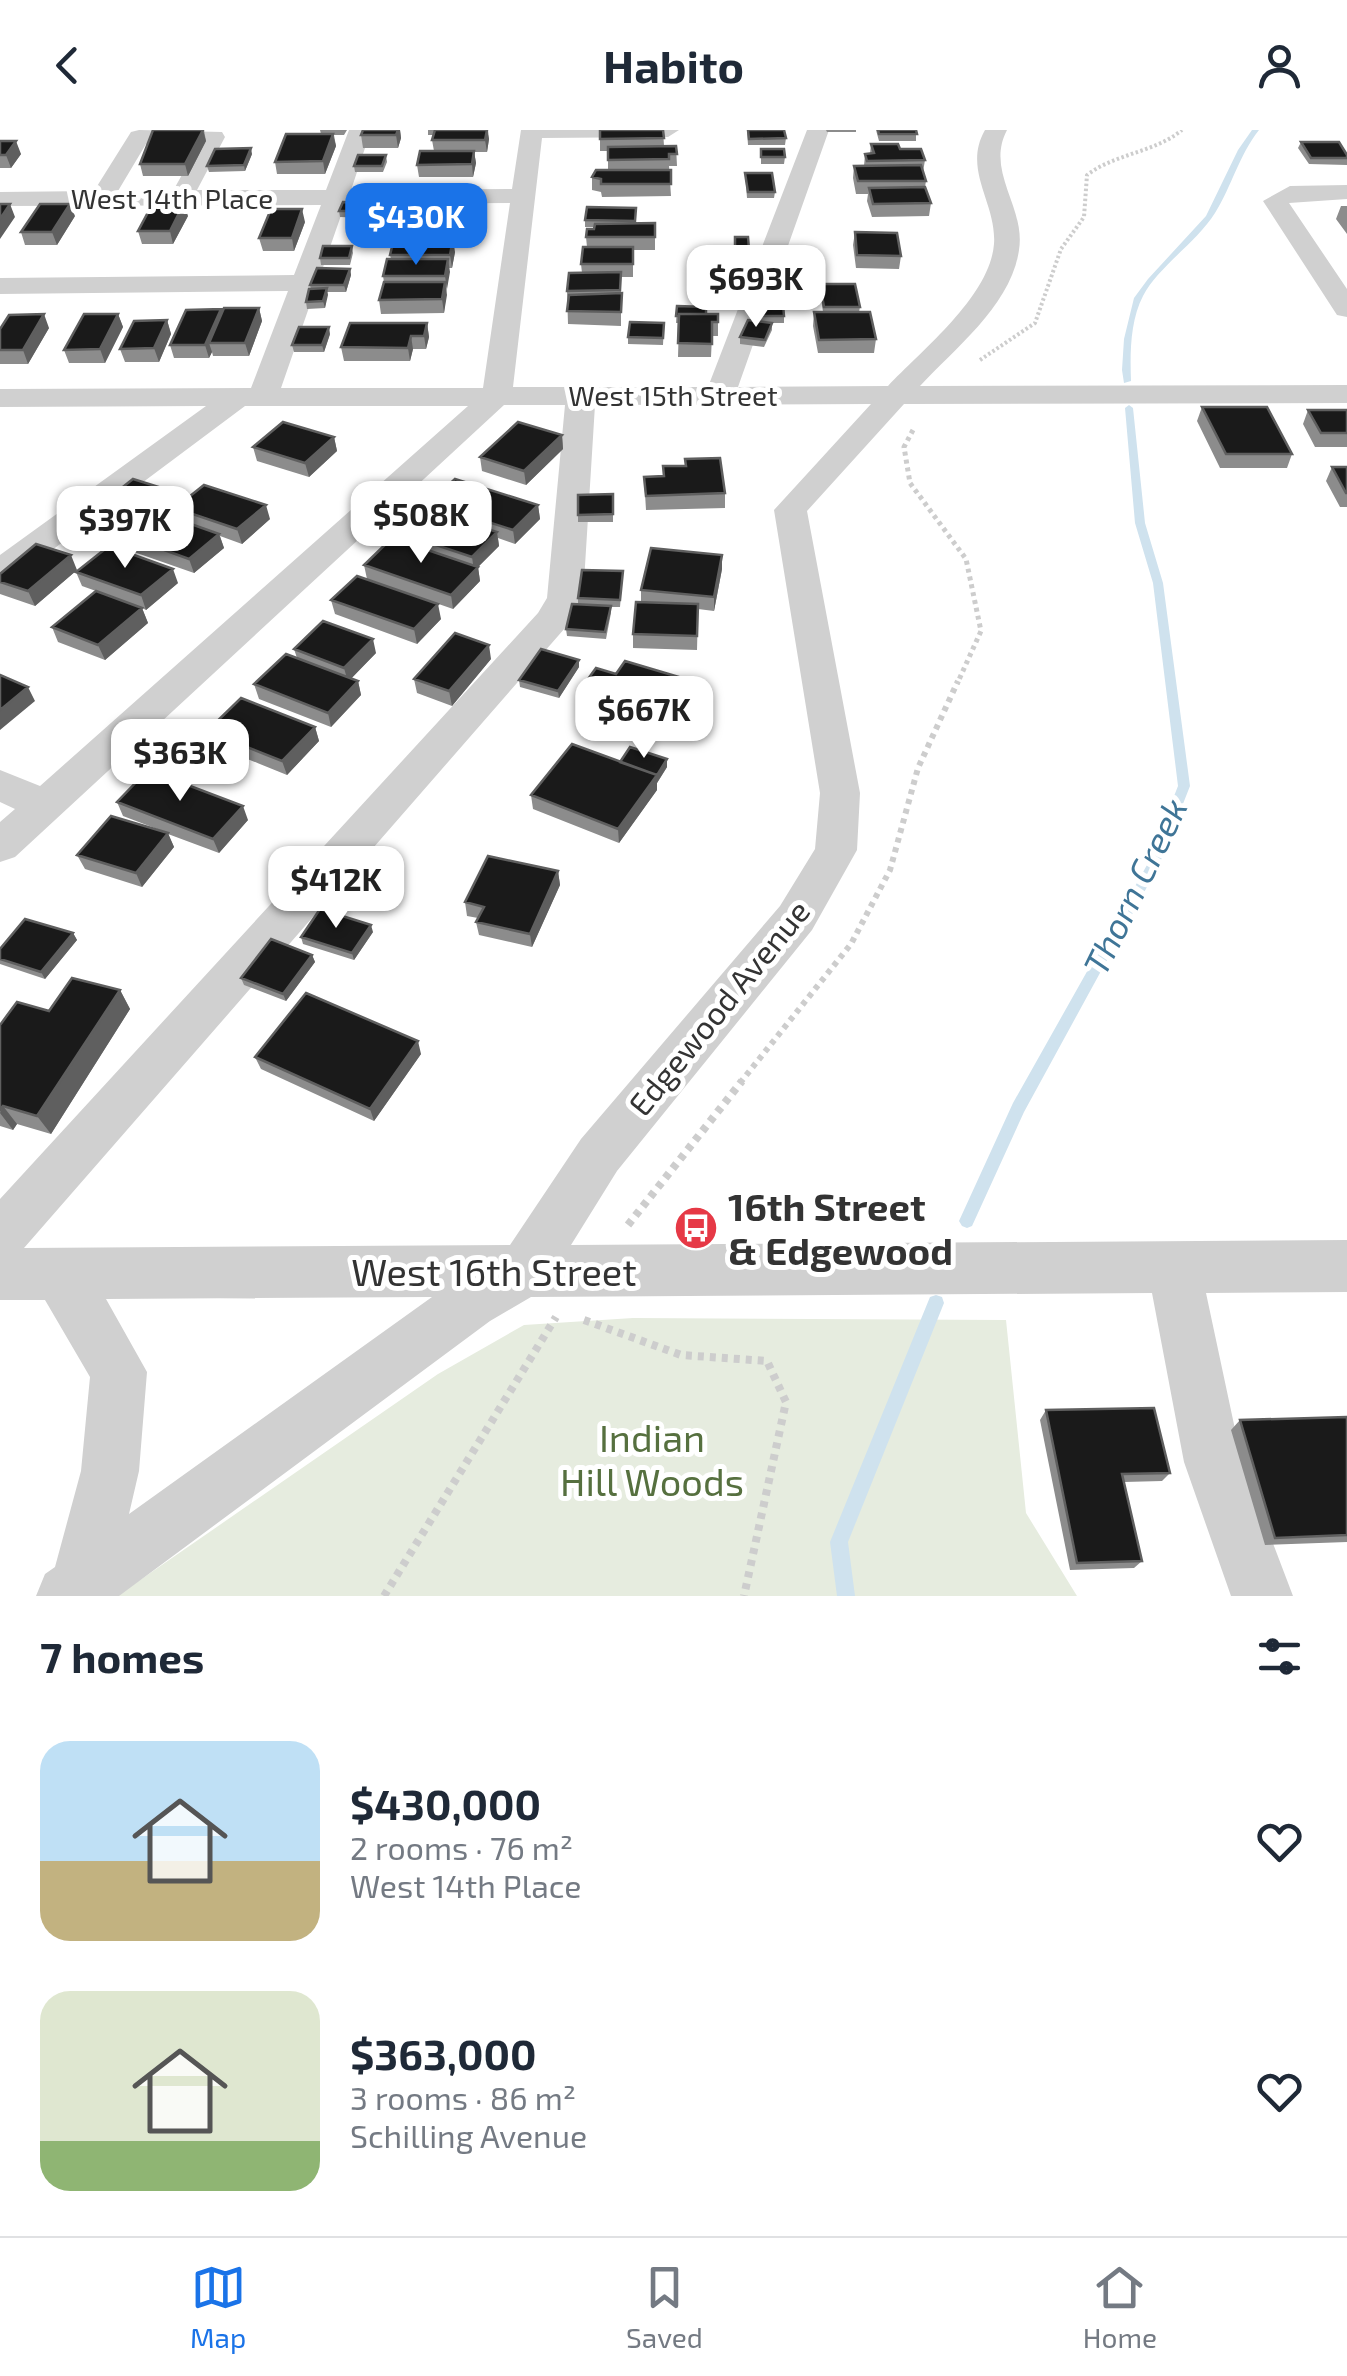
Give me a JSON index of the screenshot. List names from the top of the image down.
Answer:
{
  "streets": {
    "street": [
      "West 14th Place",
      "West 15th Street",
      "Edgewood Avenue",
      "West 16th Street"
    ]
  },
  "crossings": [
    ["West 15th Street", "Edgewood Avenue"],
    ["Edgewood Avenue", "West 16th Street"]
  ],
  "water": ["Thorn Creek"],
  "parks": ["Indian Hill Woods"],
  "places": {
    "bus stop": ["16th Street & Edgewood"]
  },
  "page": {
    "header": "Habito",
    "price": [
      "$430K",
      "$693K",
      "$508K",
      "$397K",
      "$667K",
      "$363K",
      "$412K"
    ],
    "heading": "7 homes",
    "list": [
      {
        "name": "$430,000",
        "note": "2 rooms · 76 m² · West 14th Place"
      },
      {
        "name": "$363,000",
        "note": "3 rooms · 86 m² · Schilling Avenue"
      }
    ],
    "tabs": ["Map", "Saved", "Home"]
  }
}
